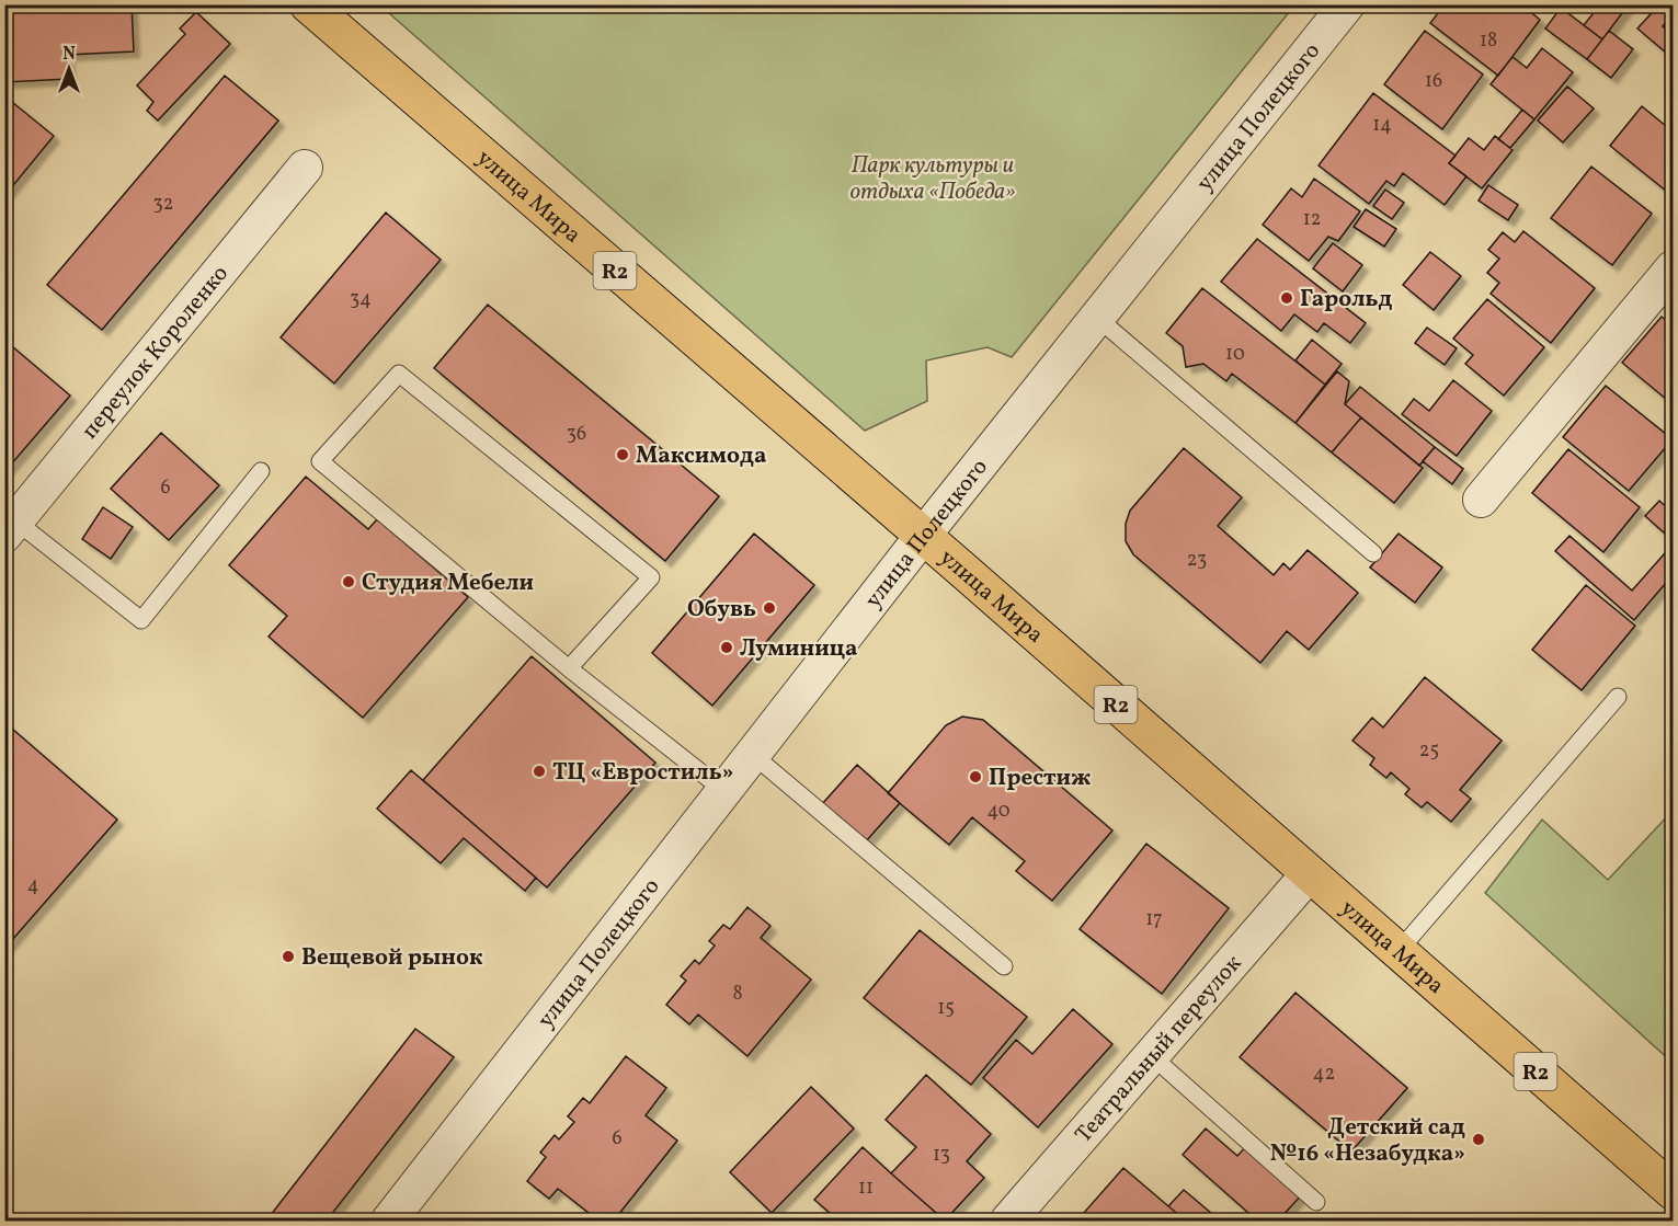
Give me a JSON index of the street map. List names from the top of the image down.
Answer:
{
  "streets": {
    "main road": ["улица Мира", "R2"],
    "street": ["улица Полецкого", "переулок Короленко", "Театральный переулок"]
  },
  "crossings": [
    ["улица Полецкого", "улица Мира"],
    ["улица Мира", "Театральный переулок"]
  ],
  "parks": ["Парк культуры и отдыха «Победа»"],
  "places": [
    "Гарольд",
    "Максимода",
    "Студия Мебели",
    "Обувь",
    "Луминица",
    "ТЦ «Евростиль»",
    "Престиж",
    "Вещевой рынок",
    "Детский сад №16 «Незабудка»"
  ],
  "house_numbers": [
    "18",
    "16",
    "14",
    "32",
    "12",
    "34",
    "10",
    "36",
    "6",
    "23",
    "25",
    "40",
    "4",
    "17",
    "8",
    "15",
    "42",
    "6",
    "13",
    "11"
  ],
  "north": "top"
}
